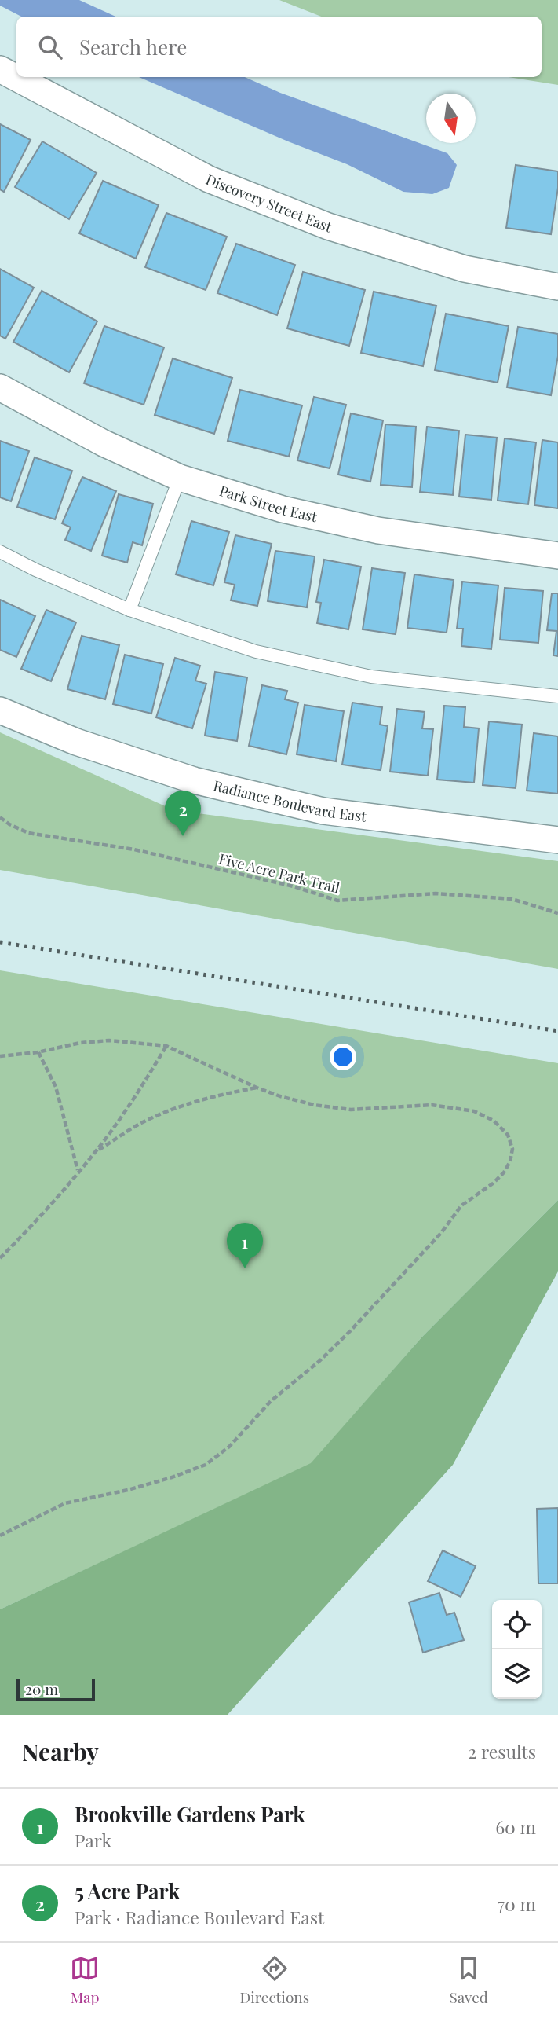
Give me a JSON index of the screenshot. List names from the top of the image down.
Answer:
{
  "streets": {
    "street": ["Discovery Street East", "Park Street East", "Radiance Boulevard East"],
    "path": ["Five Acre Park Trail"]
  },
  "scale_bar": "20 m",
  "north": "bottom",
  "page": {
    "search": "Search here",
    "pins": ["2", "1"],
    "scale": "20 m",
    "heading": ["Nearby", "2 results"],
    "list": [
      {
        "mark": "1",
        "name": "Brookville Gardens Park",
        "note": "Park",
        "value": "60 m"
      },
      {
        "mark": "2",
        "name": "5 Acre Park",
        "note": "Park · Radiance Boulevard East",
        "value": "70 m"
      }
    ],
    "nav": ["Map", "Directions", "Saved"]
  }
}
